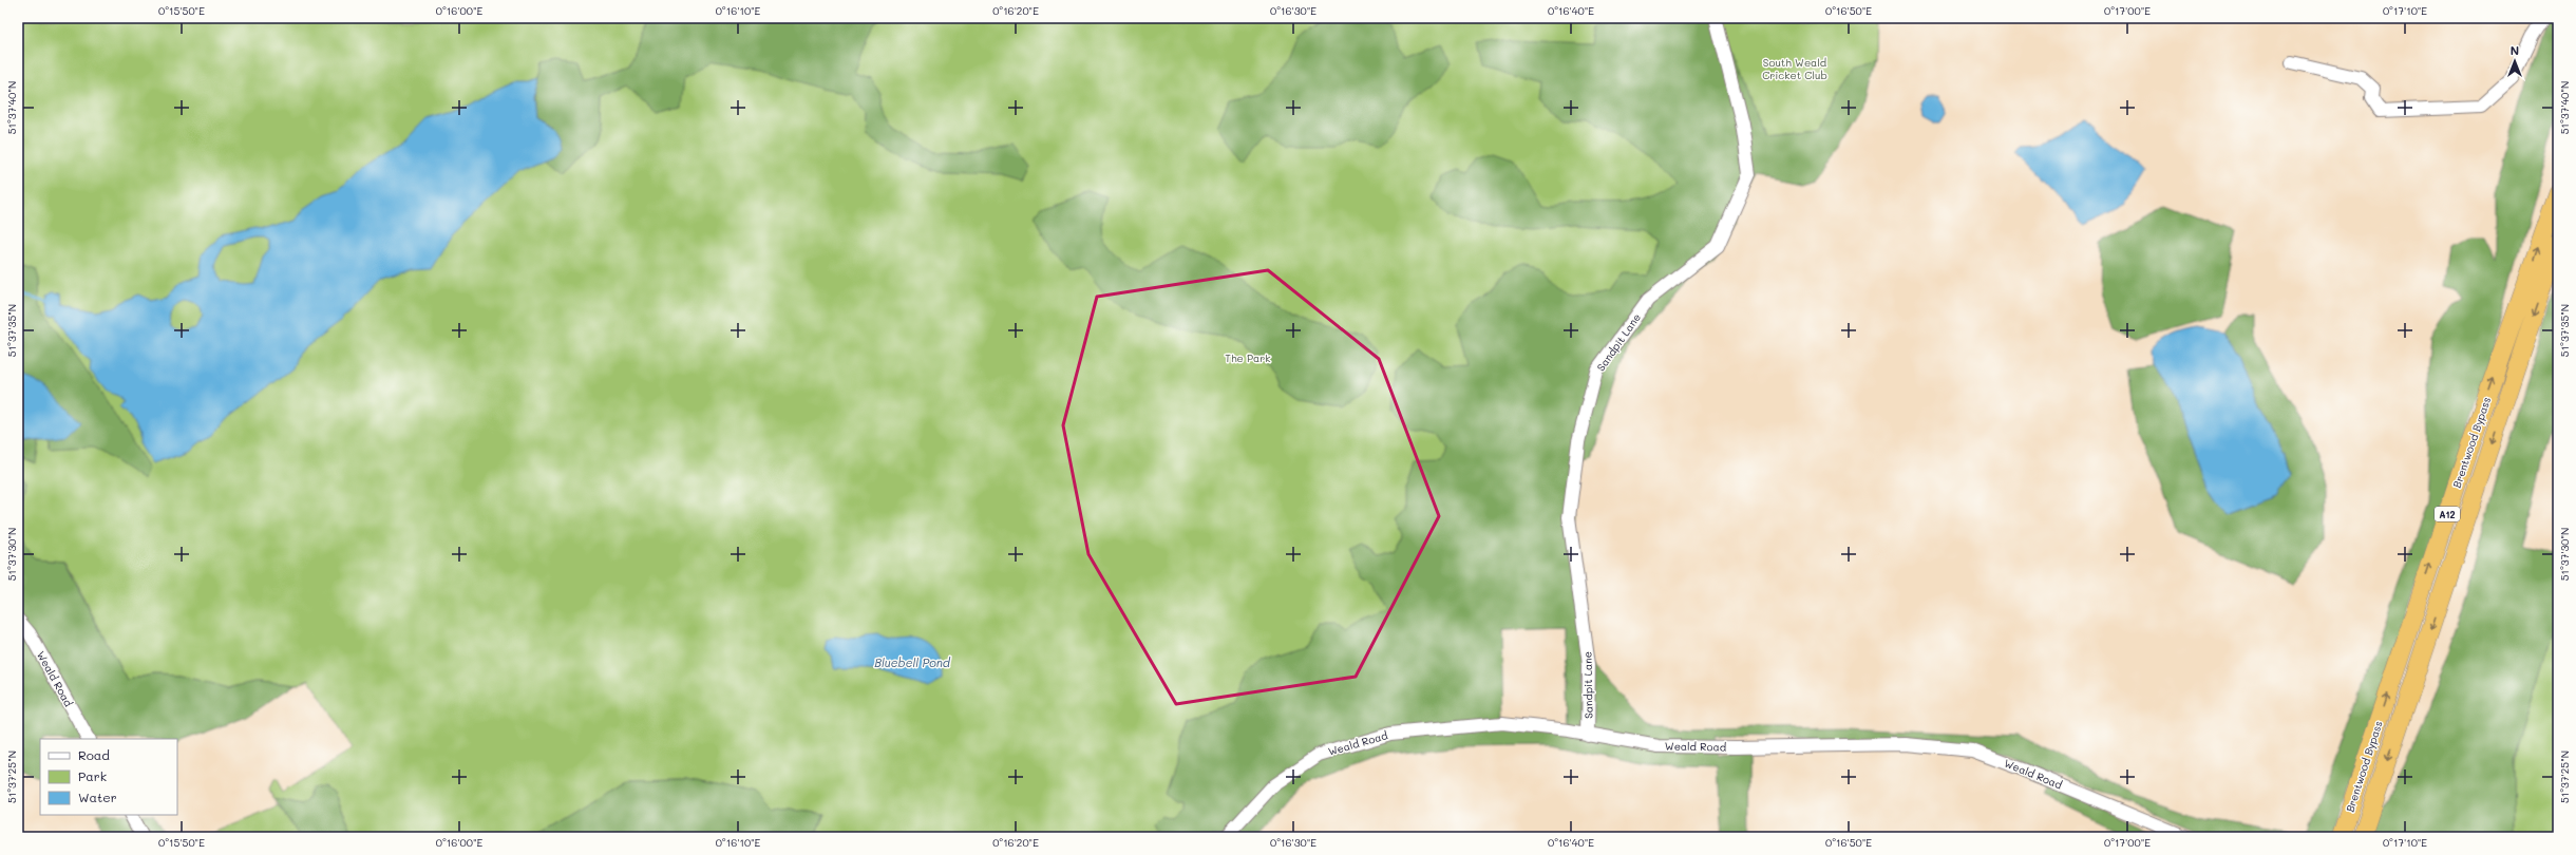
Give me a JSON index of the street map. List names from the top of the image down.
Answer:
{
  "streets": {
    "highway": ["Brentwood Bypass", "A12"],
    "street": ["Sandpit Lane", "Weald Road"]
  },
  "crossings": [
    ["Sandpit Lane", "Weald Road"]
  ],
  "water": ["Bluebell Pond"],
  "parks": ["South Weald Cricket Club", "The Park"],
  "legend": ["Road", "Park", "Water"],
  "north": "top",
  "coordinates": [
    "0°15'50\"E",
    "0°16'00\"E",
    "0°16'10\"E",
    "0°16'20\"E",
    "0°16'30\"E",
    "0°16'40\"E",
    "0°16'50\"E",
    "0°17'00\"E",
    "0°17'10\"E",
    "51°37'40\"N",
    "51°37'35\"N",
    "51°37'30\"N",
    "51°37'25\"N"
  ]
}
